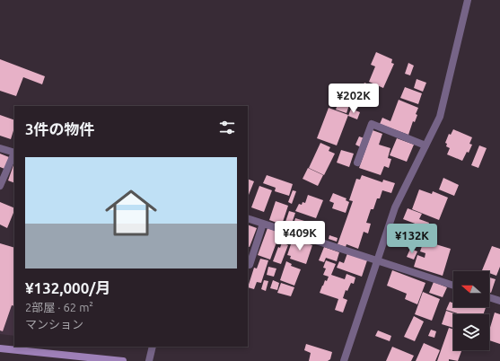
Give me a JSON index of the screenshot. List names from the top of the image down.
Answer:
{
  "north": "left",
  "page": {
    "price": ["¥202K", "¥409K", "¥132K"],
    "heading": "3件の物件",
    "list": [
      {
        "name": "¥132,000/月",
        "note": "2部屋 · 62 m² · マンション"
      }
    ]
  }
}
